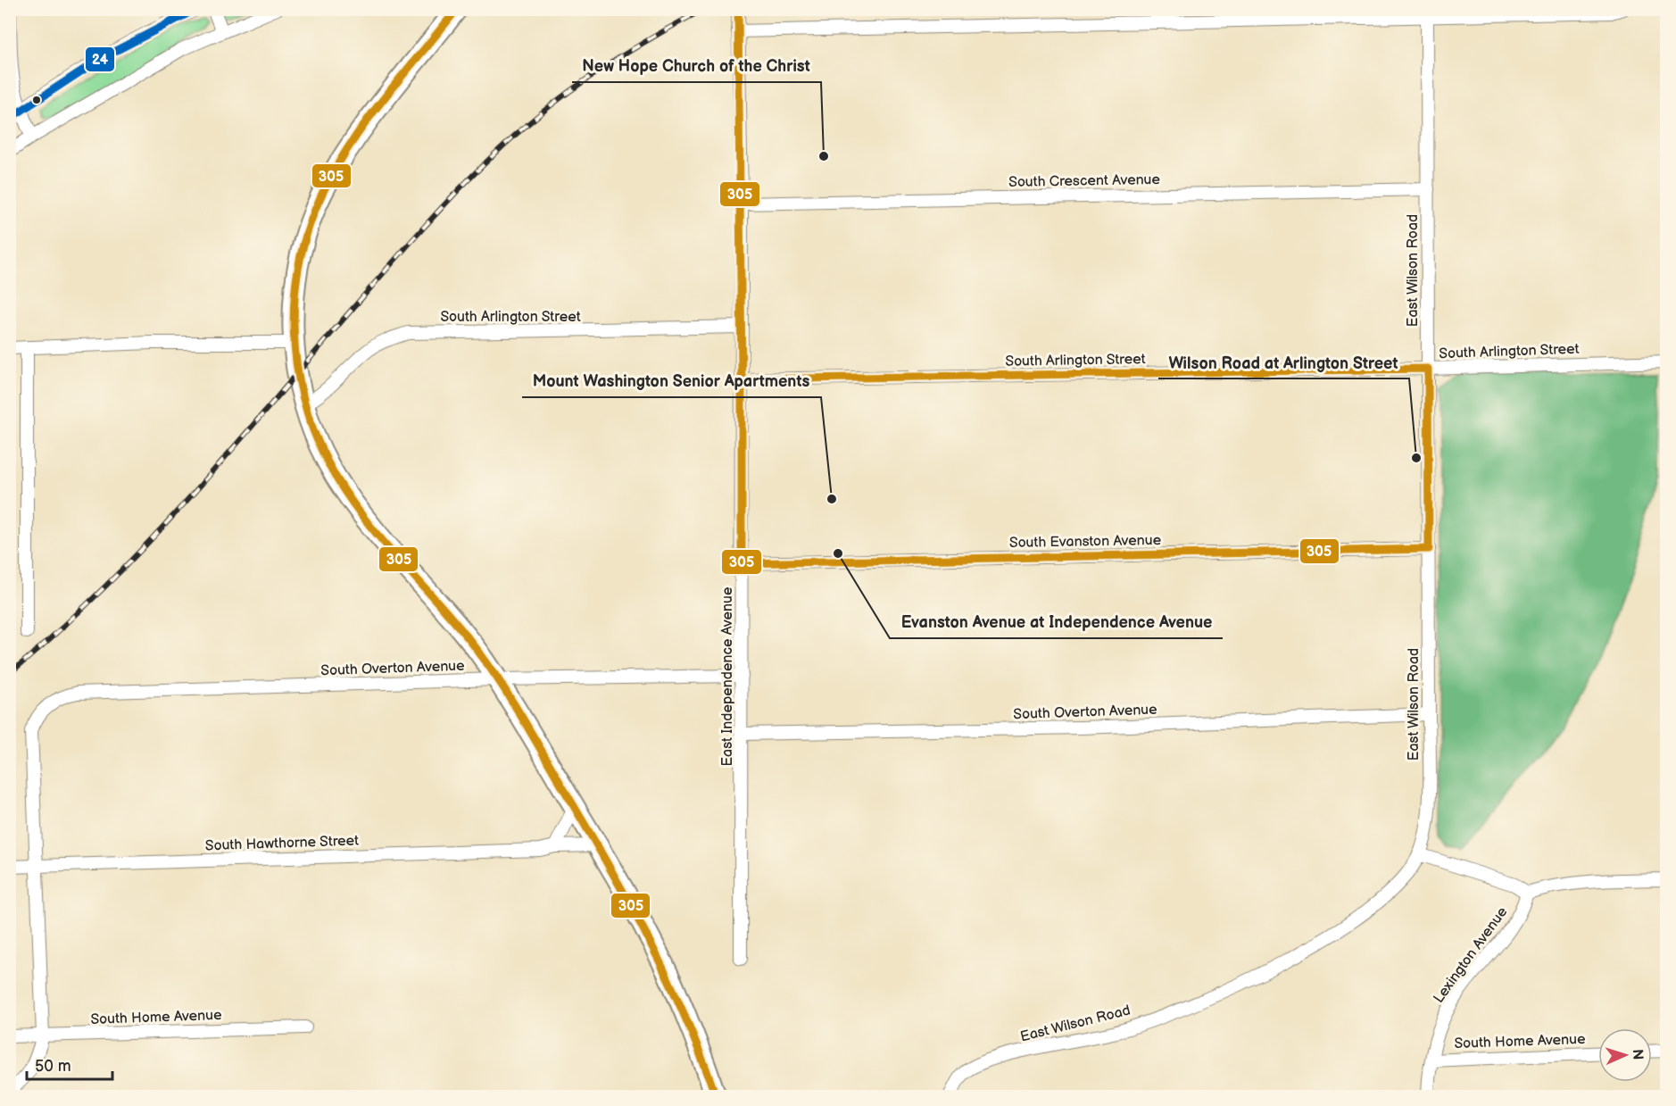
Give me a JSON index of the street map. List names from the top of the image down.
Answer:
{
  "streets": {
    "street": [
      "South Crescent Avenue",
      "East Wilson Road",
      "South Arlington Street",
      "South Evanston Avenue",
      "South Overton Avenue",
      "East Independence Avenue",
      "South Hawthorne Street",
      "Lexington Avenue",
      "South Home Avenue"
    ]
  },
  "crossings": [
    ["South Crescent Avenue", "East Wilson Road"],
    ["South Crescent Avenue", "East Independence Avenue"],
    ["East Wilson Road", "South Arlington Street"],
    ["East Wilson Road", "South Evanston Avenue"],
    ["East Wilson Road", "South Overton Avenue"],
    ["South Arlington Street", "East Independence Avenue"],
    ["South Evanston Avenue", "East Independence Avenue"],
    ["South Overton Avenue", "East Independence Avenue"],
    ["South Overton Avenue", "South Hawthorne Street"],
    ["Lexington Avenue", "South Home Avenue"]
  ],
  "places": [
    "New Hope Church of the Christ",
    "Wilson Road at Arlington Street",
    "Mount Washington Senior Apartments",
    "Evanston Avenue at Independence Avenue"
  ],
  "lines": ["transit line 305", "transit line 24"],
  "scale_bar": "50 m",
  "north": "right"
}
